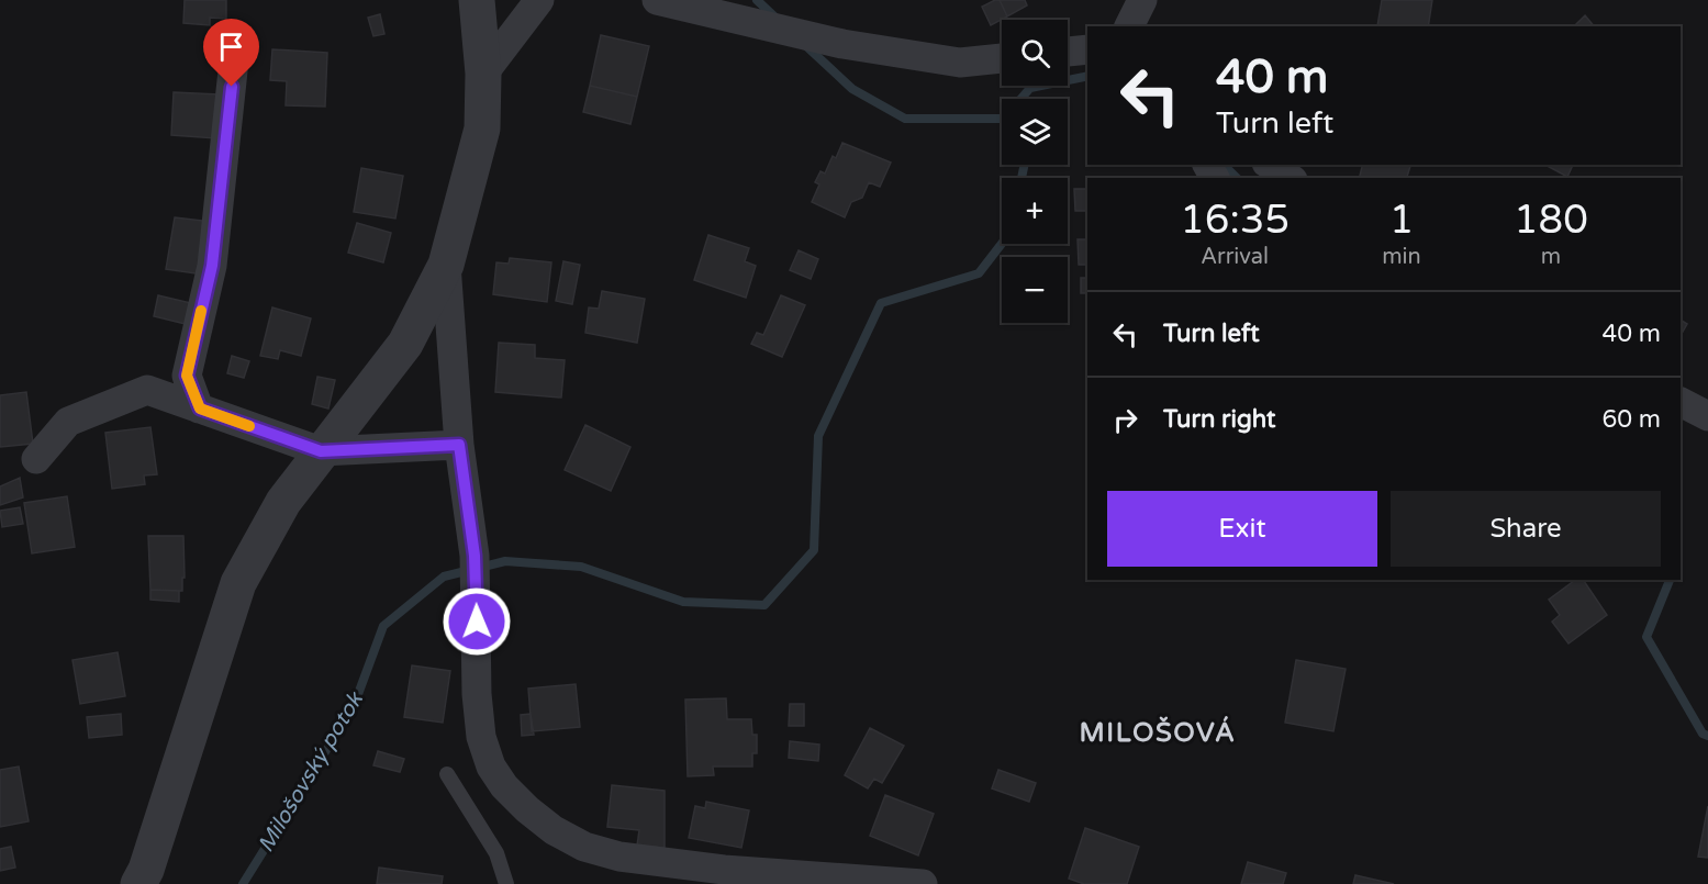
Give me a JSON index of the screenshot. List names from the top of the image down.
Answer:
{
  "districts": ["MILOŠOVÁ"],
  "water": ["Milošovský potok"],
  "page": {
    "map_buttons": ["+", "−"],
    "turn": ["40 m", "Turn left"],
    "eta": [
      "16:35",
      "Arrival",
      "1",
      "min",
      "180",
      "m"
    ],
    "list": [
      {
        "name": "Turn left",
        "value": "40 m"
      },
      {
        "name": "Turn right",
        "value": "60 m"
      }
    ],
    "buttons": ["Exit", "Share"]
  }
}
